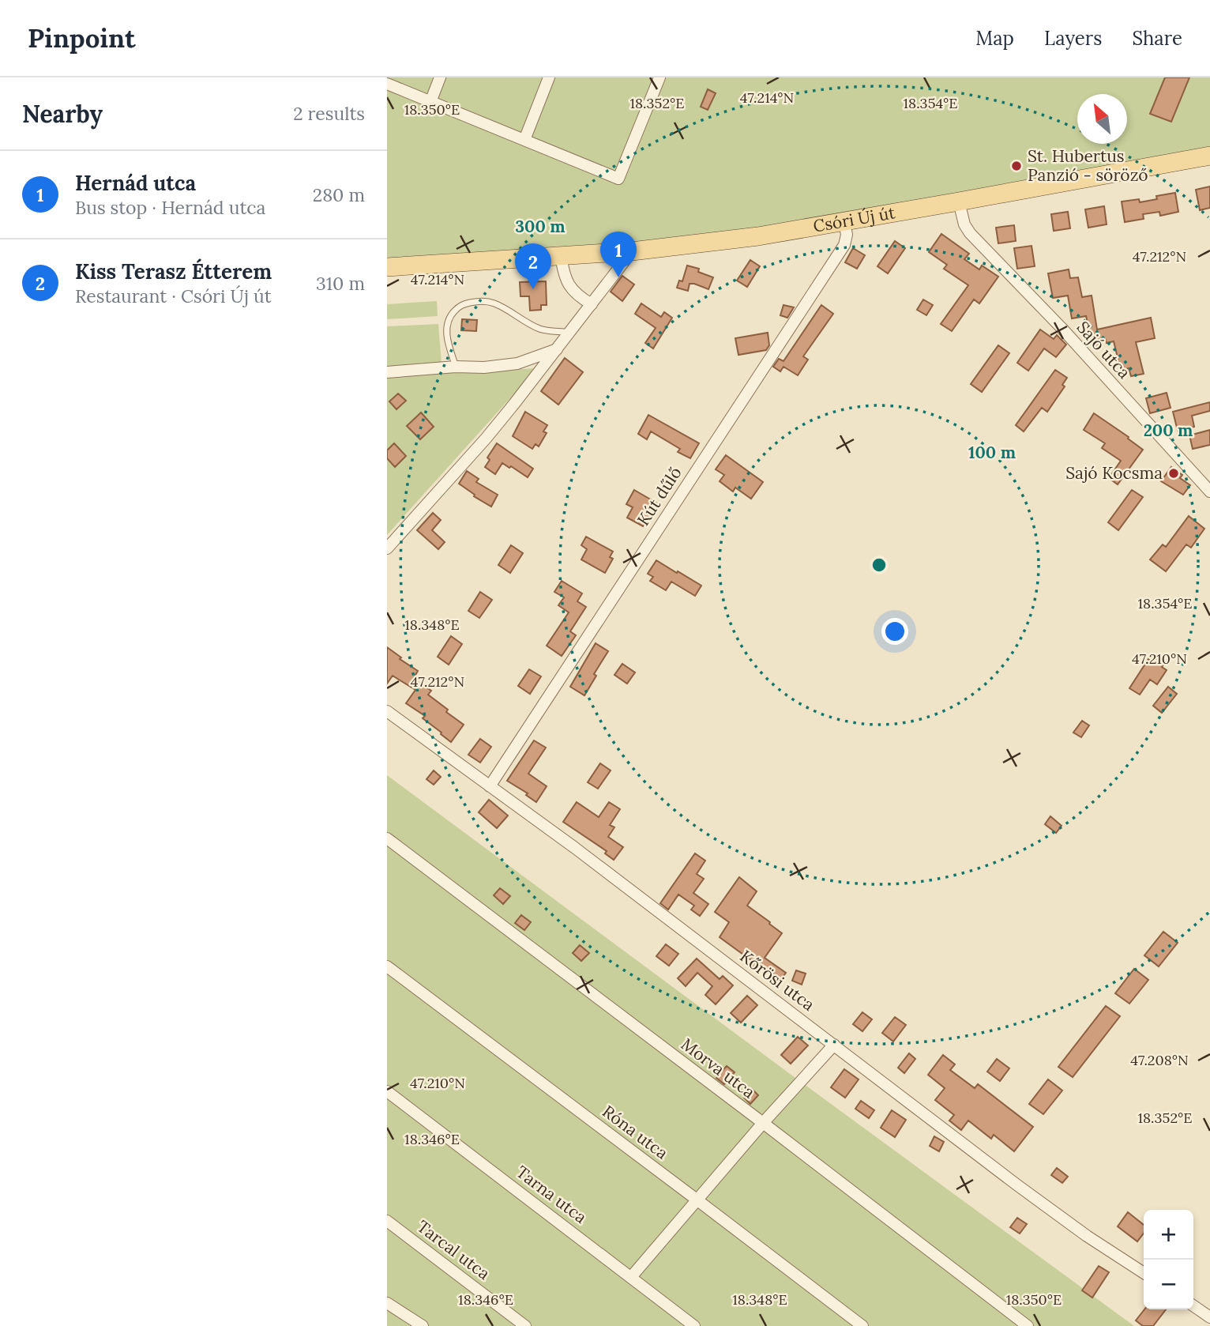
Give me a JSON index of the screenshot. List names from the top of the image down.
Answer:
{
  "streets": {
    "main road": ["Csóri Új út"],
    "street": [
      "Sajó utca",
      "Kút dűlő",
      "Kőrösi utca",
      "Morva utca",
      "Róna utca",
      "Tarna utca",
      "Tarcal utca"
    ]
  },
  "crossings": [
    ["Csóri Új út", "Sajó utca"],
    ["Csóri Új út", "Kút dűlő"],
    ["Kút dűlő", "Kőrösi utca"]
  ],
  "places": ["St. Hubertus Panzió - söröző", "Sajó Kocsma"],
  "north": "top left",
  "page": {
    "header": "Pinpoint",
    "nav": ["Map", "Layers", "Share"],
    "heading": ["Nearby", "2 results"],
    "list": [
      {
        "mark": "1",
        "name": "Hernád utca",
        "note": "Bus stop · Hernád utca",
        "value": "280 m"
      },
      {
        "mark": "2",
        "name": "Kiss Terasz Étterem",
        "note": "Restaurant · Csóri Új út",
        "value": "310 m"
      }
    ],
    "pins": ["1", "2"],
    "map_buttons": ["+", "−"]
  },
  "coordinates": [
    "47.214°N",
    "18.352°E",
    "18.354°E",
    "18.350°E",
    "47.212°N",
    "18.348°E",
    "47.210°N",
    "47.208°N",
    "18.346°E"
  ],
  "rings": ["300 m", "200 m", "100 m"]
}
